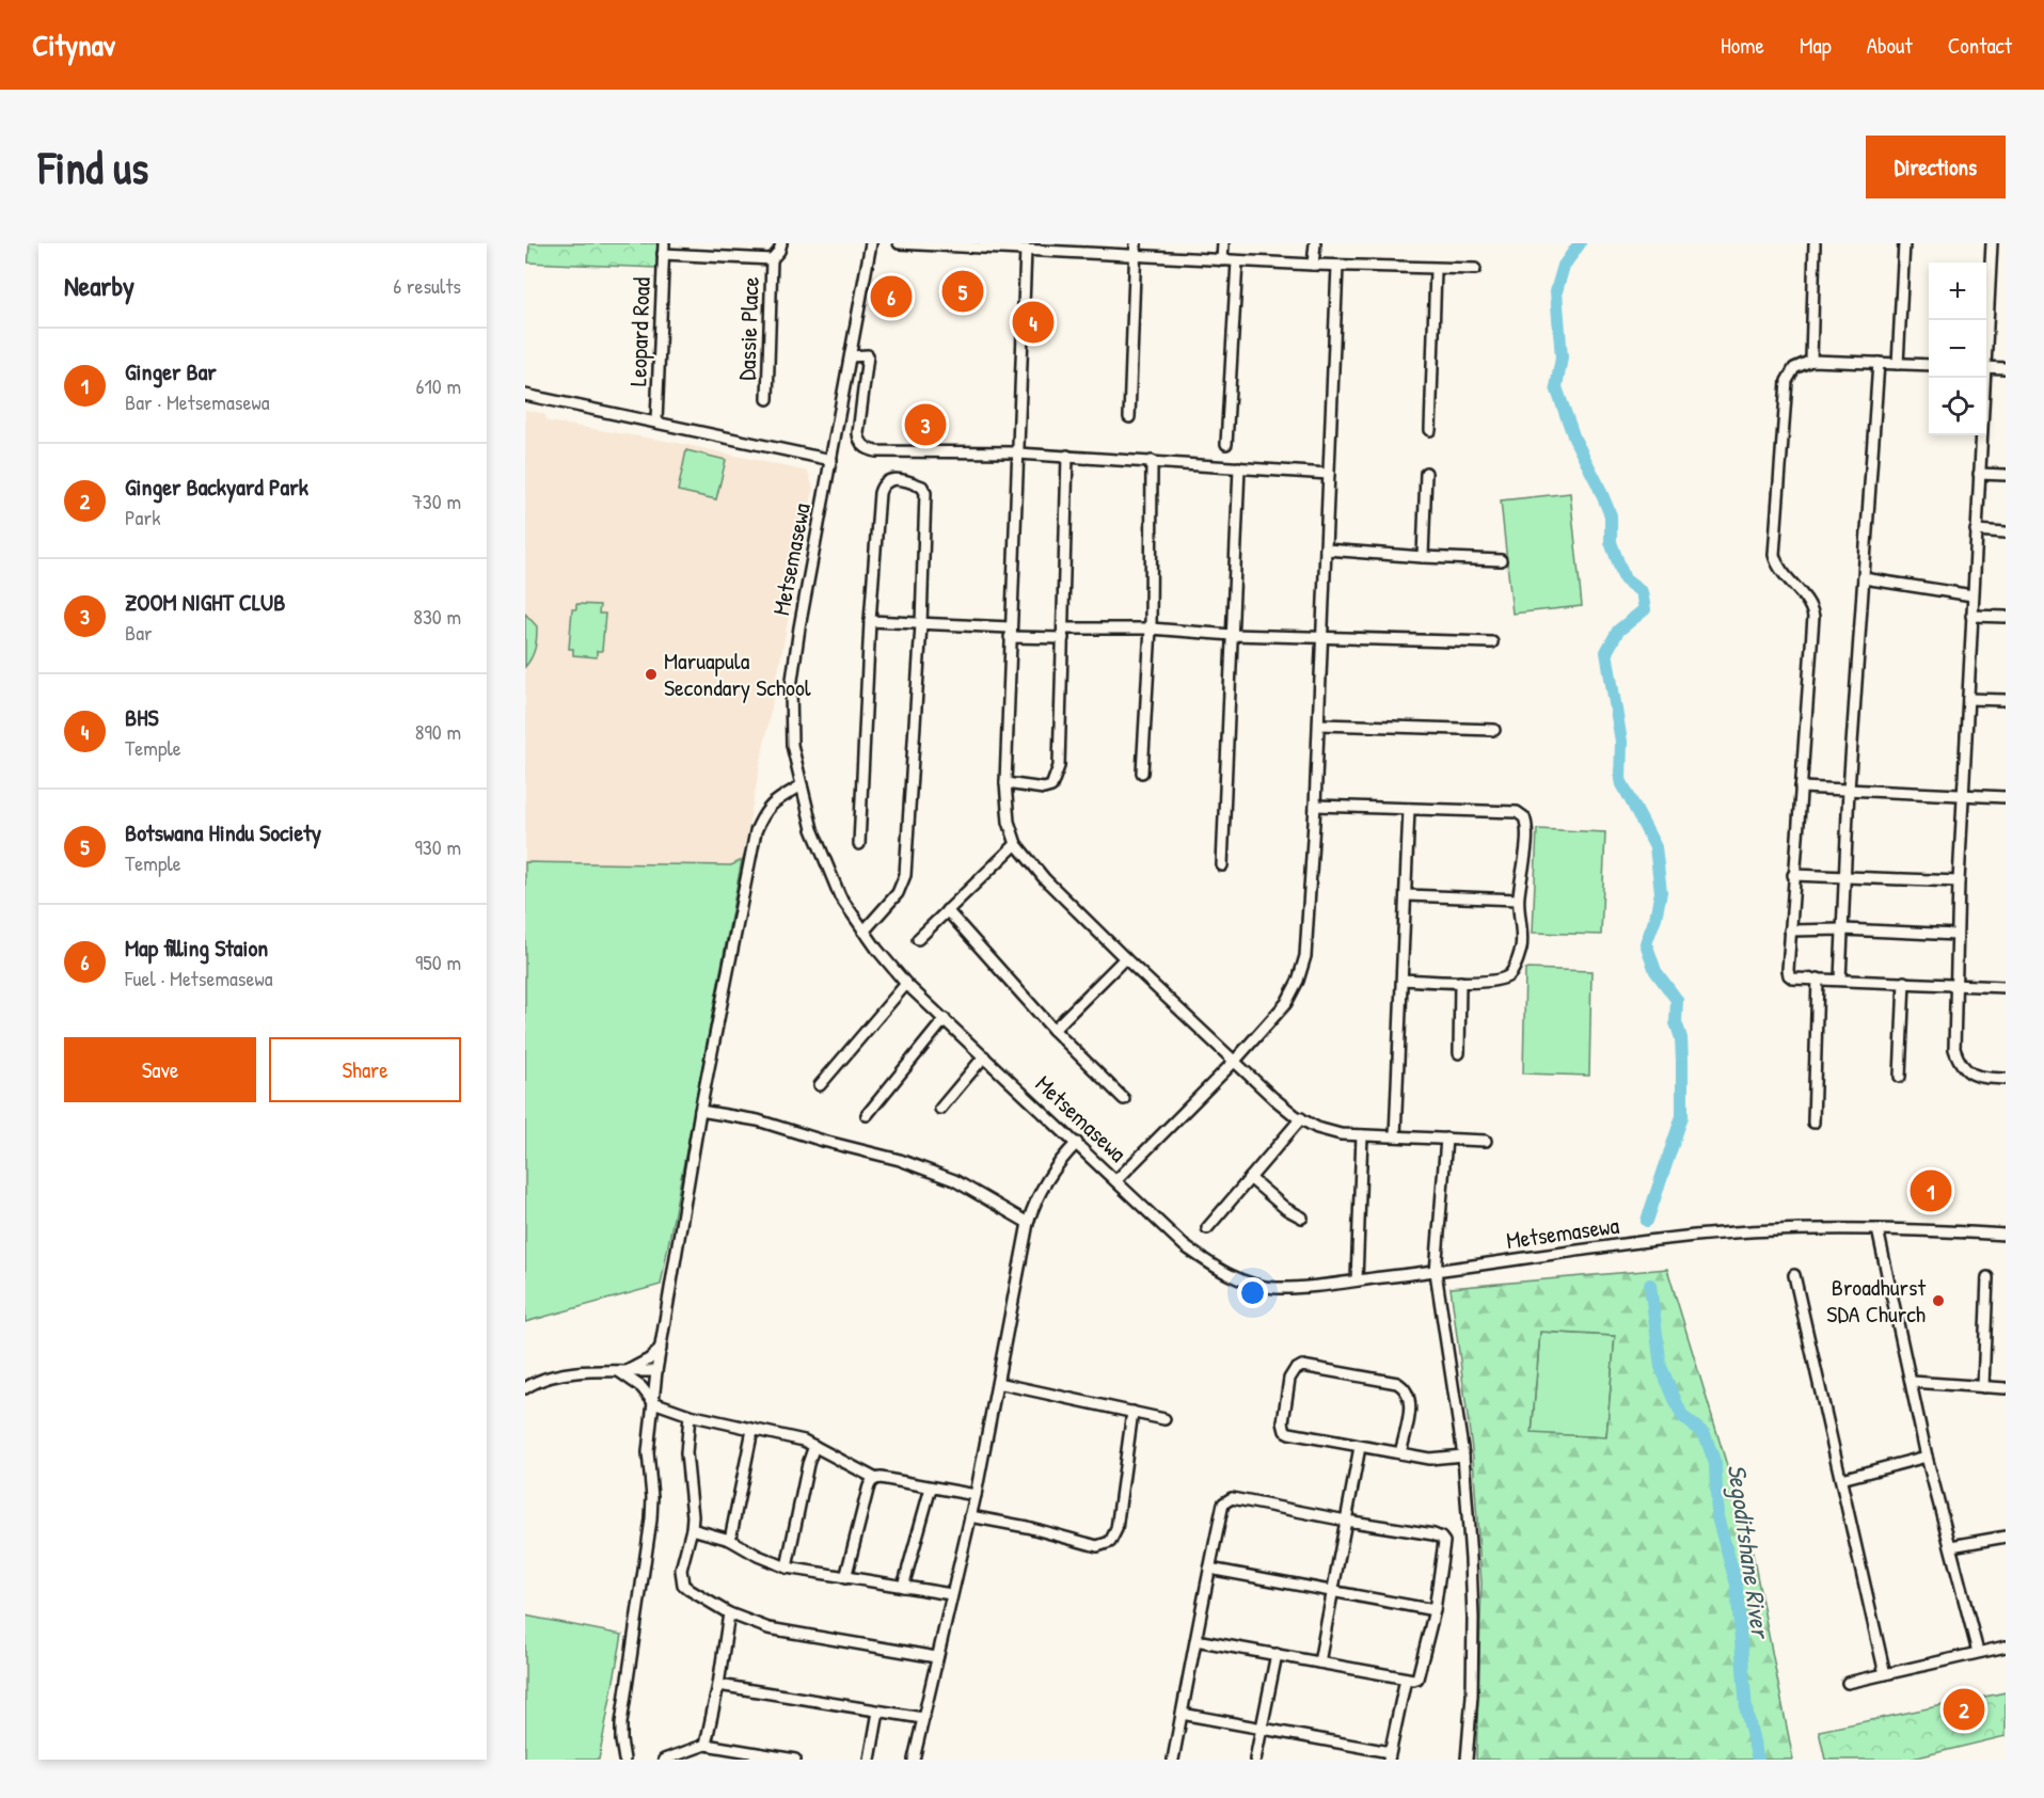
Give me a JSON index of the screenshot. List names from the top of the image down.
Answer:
{
  "streets": {
    "street": ["Dassie Place", "Leopard Road", "Metsemasewa"]
  },
  "water": ["Segoditshane River"],
  "places": ["Maruapula Secondary School", "Broadhurst SDA Church"],
  "page": {
    "header": "Citynav",
    "nav": [
      "Home",
      "Map",
      "About",
      "Contact"
    ],
    "buttons": [
      "Directions",
      ["Save", "Share"]
    ],
    "title": "Find us",
    "heading": ["Nearby", "6 results"],
    "map_buttons": ["+", "−"],
    "pins": [
      "5",
      "6",
      "4",
      "3",
      "1",
      "2"
    ],
    "list": [
      {
        "mark": "1",
        "name": "Ginger Bar",
        "note": "Bar · Metsemasewa",
        "value": "610 m"
      },
      {
        "mark": "2",
        "name": "Ginger Backyard Park",
        "note": "Park",
        "value": "730 m"
      },
      {
        "mark": "3",
        "name": "ZOOM NIGHT CLUB",
        "note": "Bar",
        "value": "830 m"
      },
      {
        "mark": "4",
        "name": "BHS",
        "note": "Temple",
        "value": "890 m"
      },
      {
        "mark": "5",
        "name": "Botswana Hindu Society",
        "note": "Temple",
        "value": "930 m"
      },
      {
        "mark": "6",
        "name": "Map filling Staion",
        "note": "Fuel · Metsemasewa",
        "value": "950 m"
      }
    ]
  }
}
